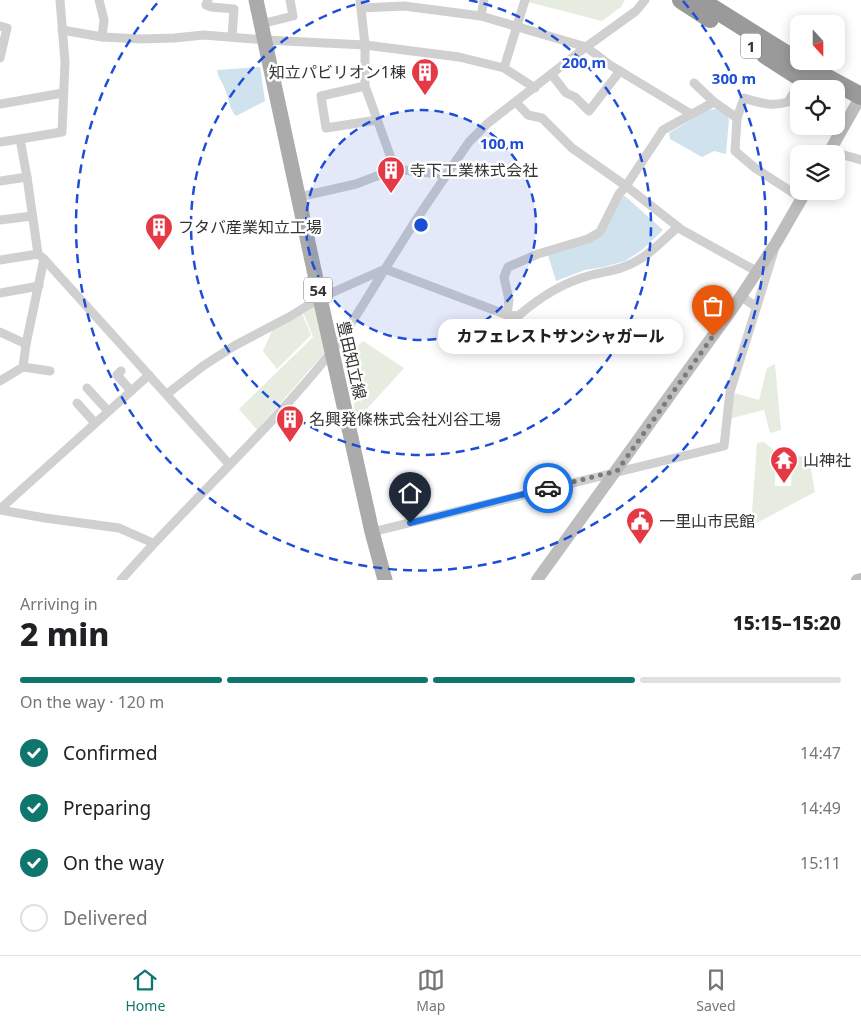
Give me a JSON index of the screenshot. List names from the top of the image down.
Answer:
{
  "streets": {
    "highway": ["1"],
    "main road": ["54", "豊田知立線"]
  },
  "places": {
    "building": [
      "知立パビリオン1棟",
      "寺下工業株式会社",
      "フタバ産業知立工場",
      "名興発條株式会社刈谷工場"
    ],
    "other": ["カフェレストサンシャガール"],
    "temple": ["山神社"],
    "public building": ["一里山市民館"]
  },
  "north": "bottom",
  "page": {
    "bubble": "カフェレストサンシャガール",
    "heading": ["2 min", "Arriving in", "15:15–15:20"],
    "bar": "On the way · 120 m",
    "list": [
      ["Confirmed", "14:47"],
      ["Preparing", "14:49"],
      ["On the way", "15:11"],
      "Delivered"
    ],
    "tabs": ["Home", "Map", "Saved"]
  },
  "rings": ["200 m", "300 m", "100 m"]
}
